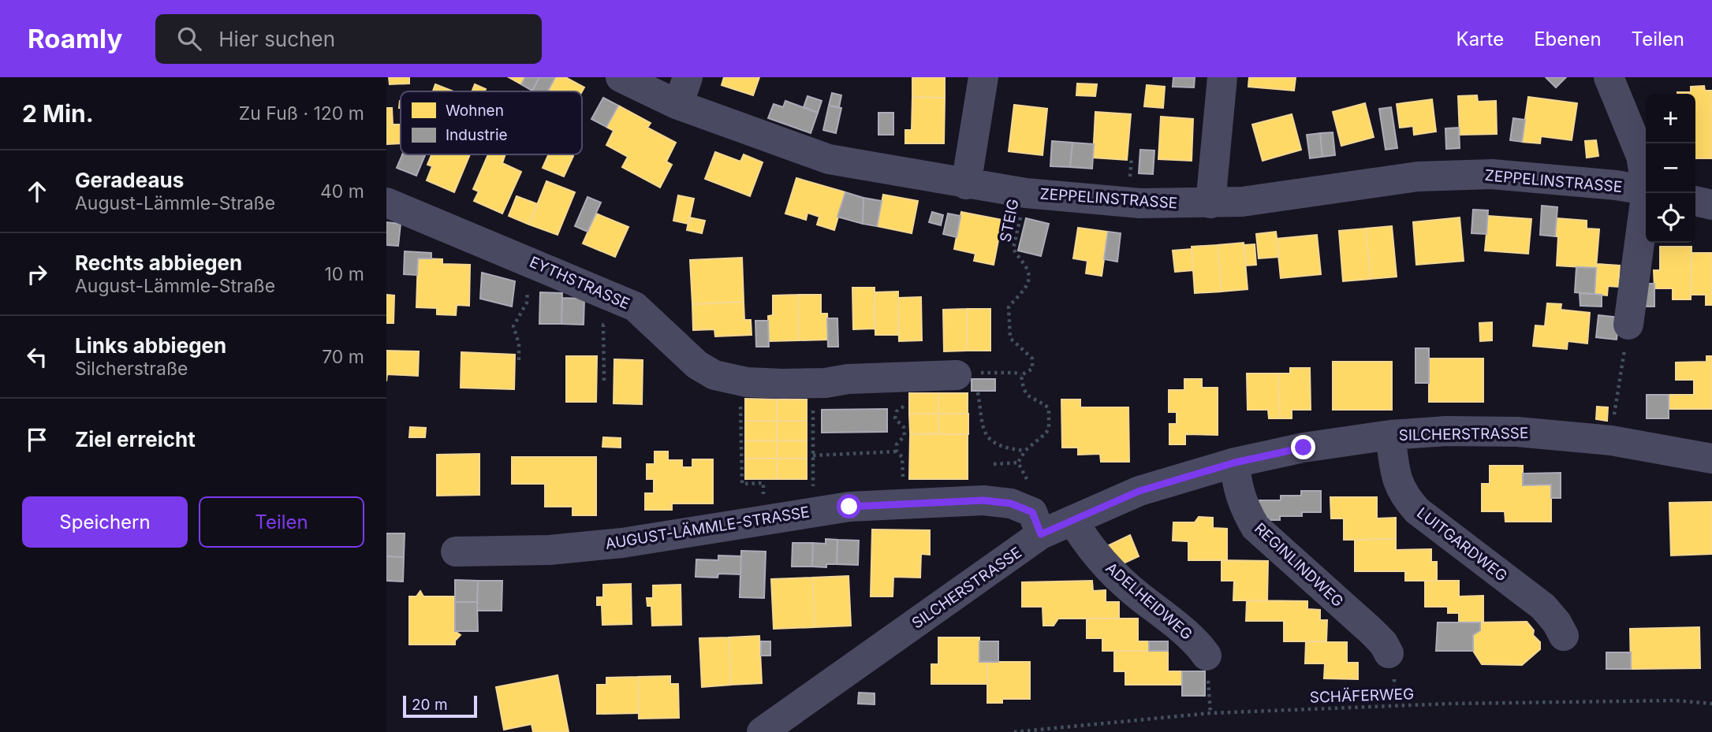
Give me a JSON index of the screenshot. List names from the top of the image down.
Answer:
{
  "streets": {
    "street": [
      "ZEPPELINSTRASSE",
      "EYTHSTRASSE",
      "SILCHERSTRASSE",
      "AUGUST-LÄMMLE-STRASSE",
      "LUITGARDWEG",
      "REGINLINDWEG",
      "ADELHEIDWEG"
    ],
    "path": ["STEIG", "SCHÄFERWEG"]
  },
  "crossings": [
    ["ZEPPELINSTRASSE", "STEIG"],
    ["SILCHERSTRASSE", "AUGUST-LÄMMLE-STRASSE"],
    ["SILCHERSTRASSE", "LUITGARDWEG"],
    ["SILCHERSTRASSE", "REGINLINDWEG"],
    ["SILCHERSTRASSE", "ADELHEIDWEG"]
  ],
  "legend": ["Wohnen", "Industrie"],
  "scale_bar": "20 m",
  "page": {
    "header": "Roamly",
    "search": "Hier suchen",
    "nav": ["Karte", "Ebenen", "Teilen"],
    "heading": ["2 Min.", "Zu Fuß · 120 m"],
    "map_buttons": ["+", "−"],
    "list": [
      ["Geradeaus", "August-Lämmle-Straße", "40 m"],
      ["Rechts abbiegen", "August-Lämmle-Straße", "10 m"],
      ["Links abbiegen", "Silcherstraße", "70 m"],
      "Ziel erreicht"
    ],
    "buttons": ["Speichern", "Teilen"],
    "scale": "20 m"
  }
}
